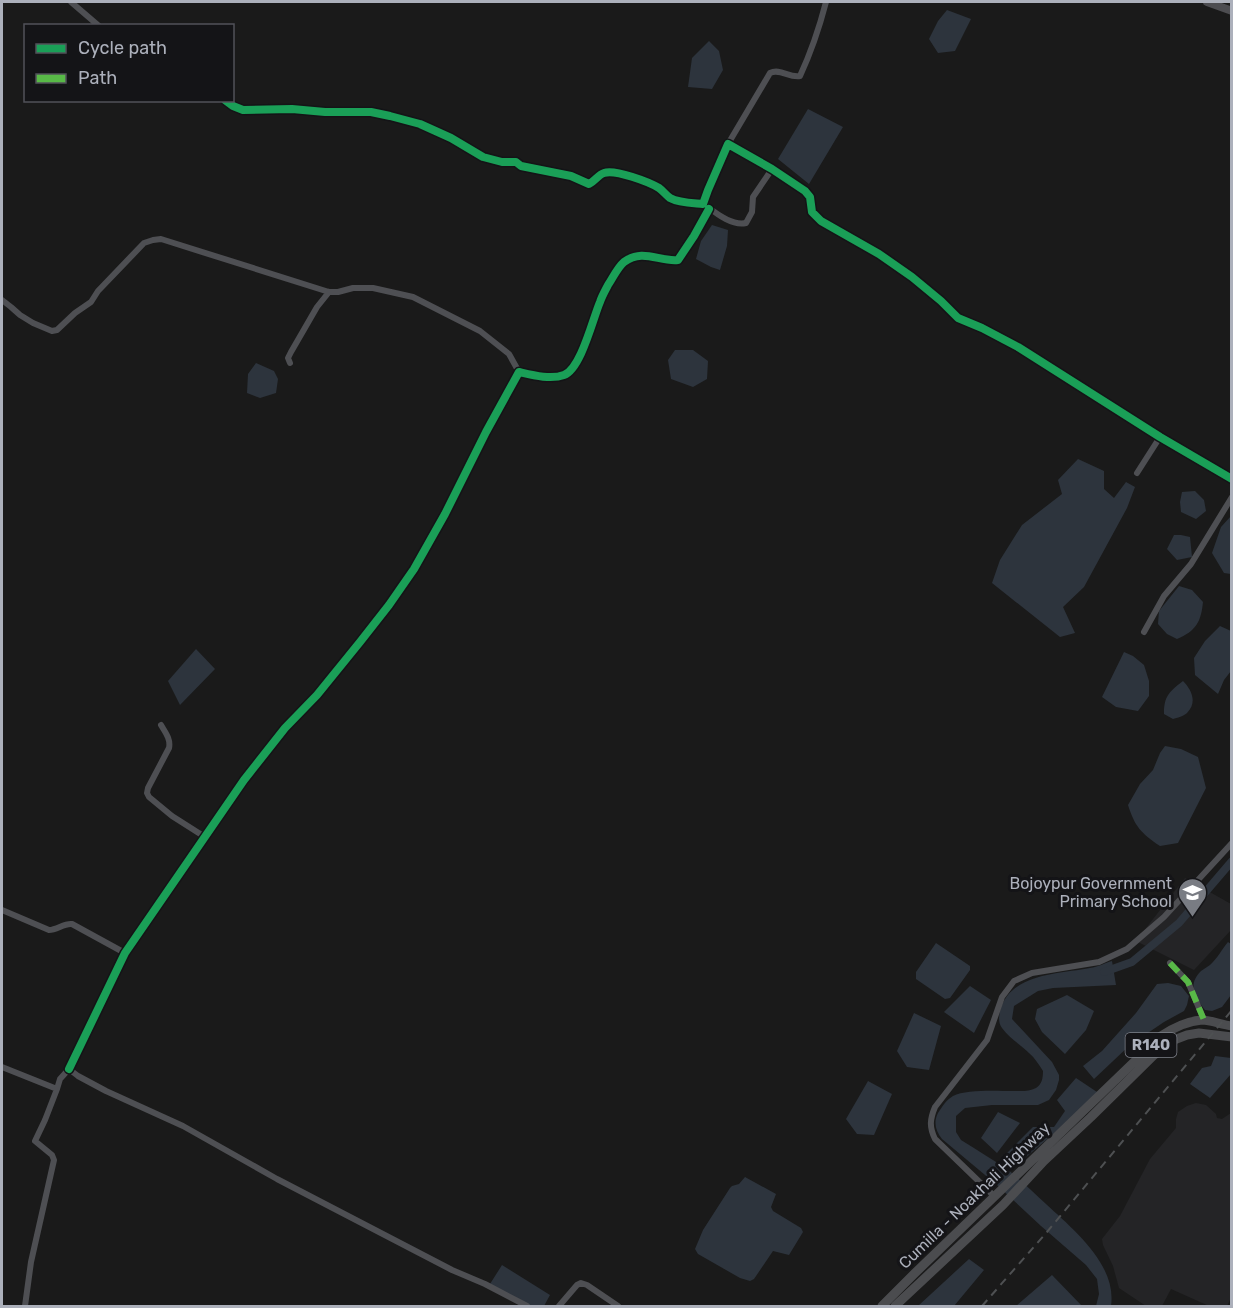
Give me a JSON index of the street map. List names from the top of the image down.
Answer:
{
  "streets": {
    "main road": ["R140", "Cumilla - Noakhali Highway"]
  },
  "crossings": [
    ["R140", "Cumilla - Noakhali Highway"]
  ],
  "places": {
    "school or university": ["Bojoypur Government Primary School"]
  },
  "legend": ["Cycle path", "Path"]
}
